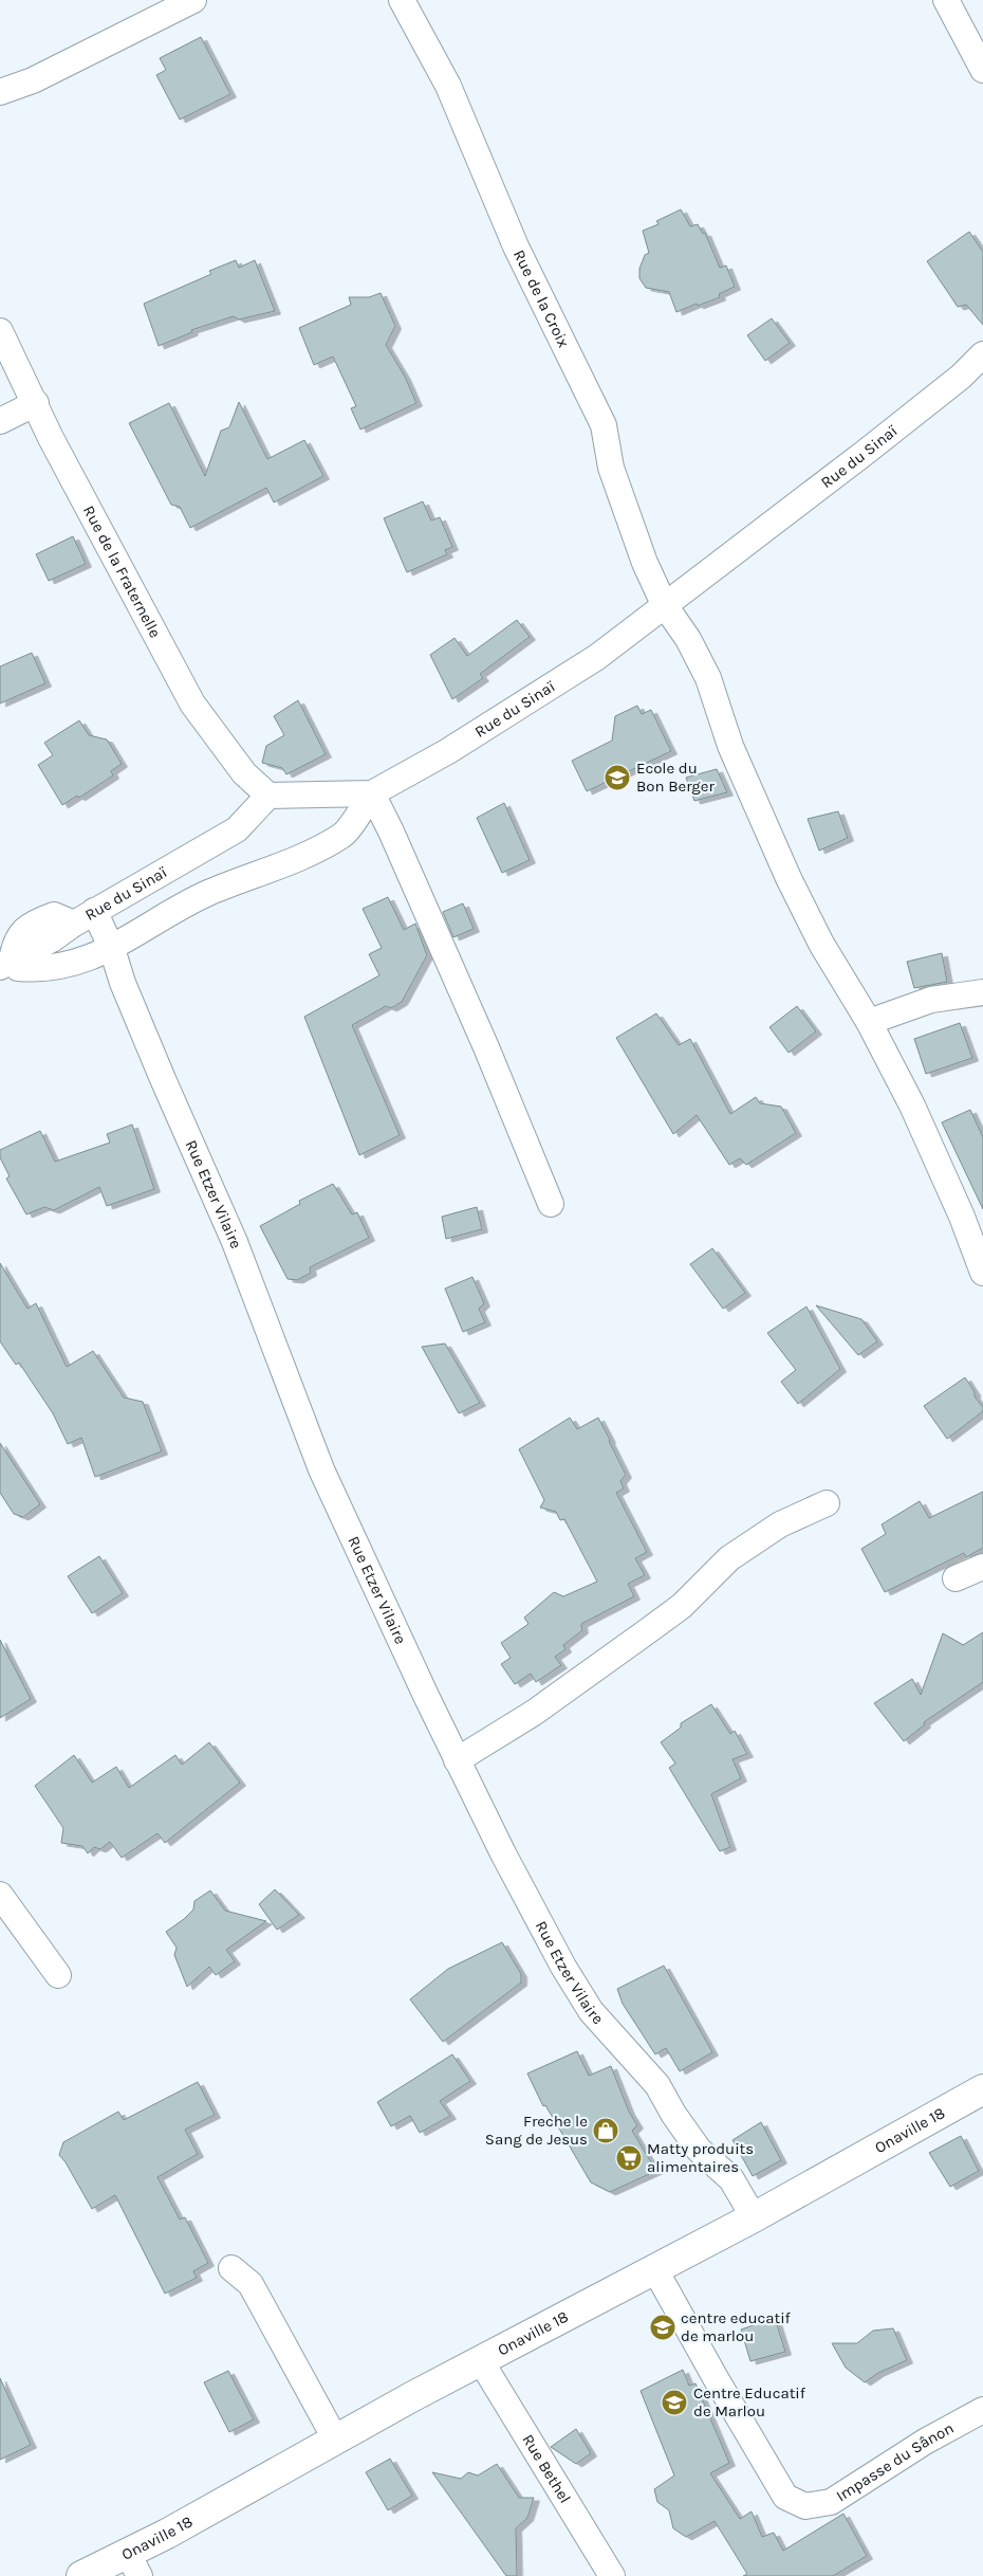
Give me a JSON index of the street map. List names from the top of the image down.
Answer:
{
  "streets": {
    "street": [
      "Rue de la Croix",
      "Rue du Sinaï",
      "Rue de la Fraternelle",
      "Rue Etzer Vilaire",
      "Onaville 18",
      "Impasse du Sânon",
      "Rue Bethel"
    ]
  },
  "crossings": [
    ["Rue de la Croix", "Rue du Sinaï"],
    ["Rue du Sinaï", "Rue de la Fraternelle"],
    ["Rue du Sinaï", "Rue Etzer Vilaire"],
    ["Rue Etzer Vilaire", "Onaville 18"],
    ["Onaville 18", "Impasse du Sânon"],
    ["Onaville 18", "Rue Bethel"]
  ],
  "places": {
    "school or university": ["Ecole du Bon Berger", "centre educatif de marlou", "Centre Educatif de Marlou"],
    "shop": ["Freche le Sang de Jesus"],
    "supermarket": ["Matty produits alimentaires"]
  }
}
